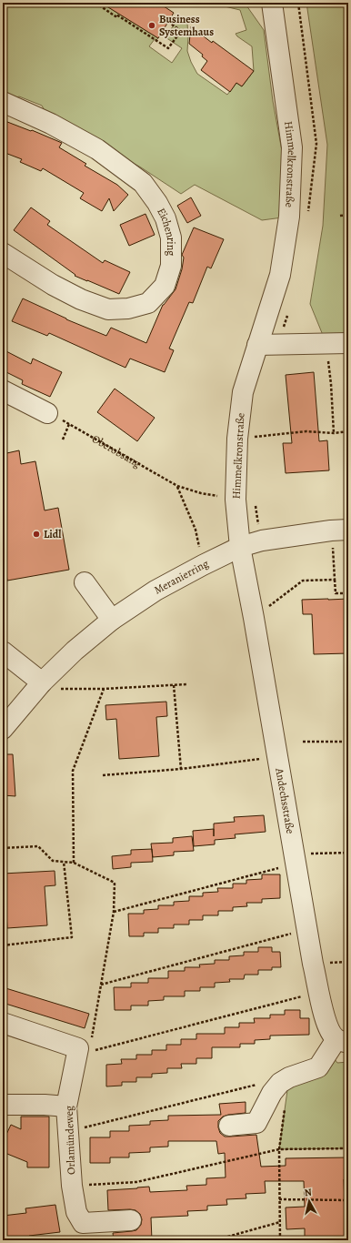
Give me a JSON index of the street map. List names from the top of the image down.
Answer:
{
  "streets": {
    "street": [
      "Himmelkronstraße",
      "Eichenring",
      "Meranierring",
      "Andechsstraße",
      "Orlamündeweg"
    ],
    "path": ["Oberobsang"]
  },
  "crossings": [
    ["Himmelkronstraße", "Oberobsang"],
    ["Himmelkronstraße", "Meranierring"],
    ["Himmelkronstraße", "Andechsstraße"],
    ["Meranierring", "Andechsstraße"]
  ],
  "places": ["Business Systemhaus", "Lidl"],
  "north": "top"
}
